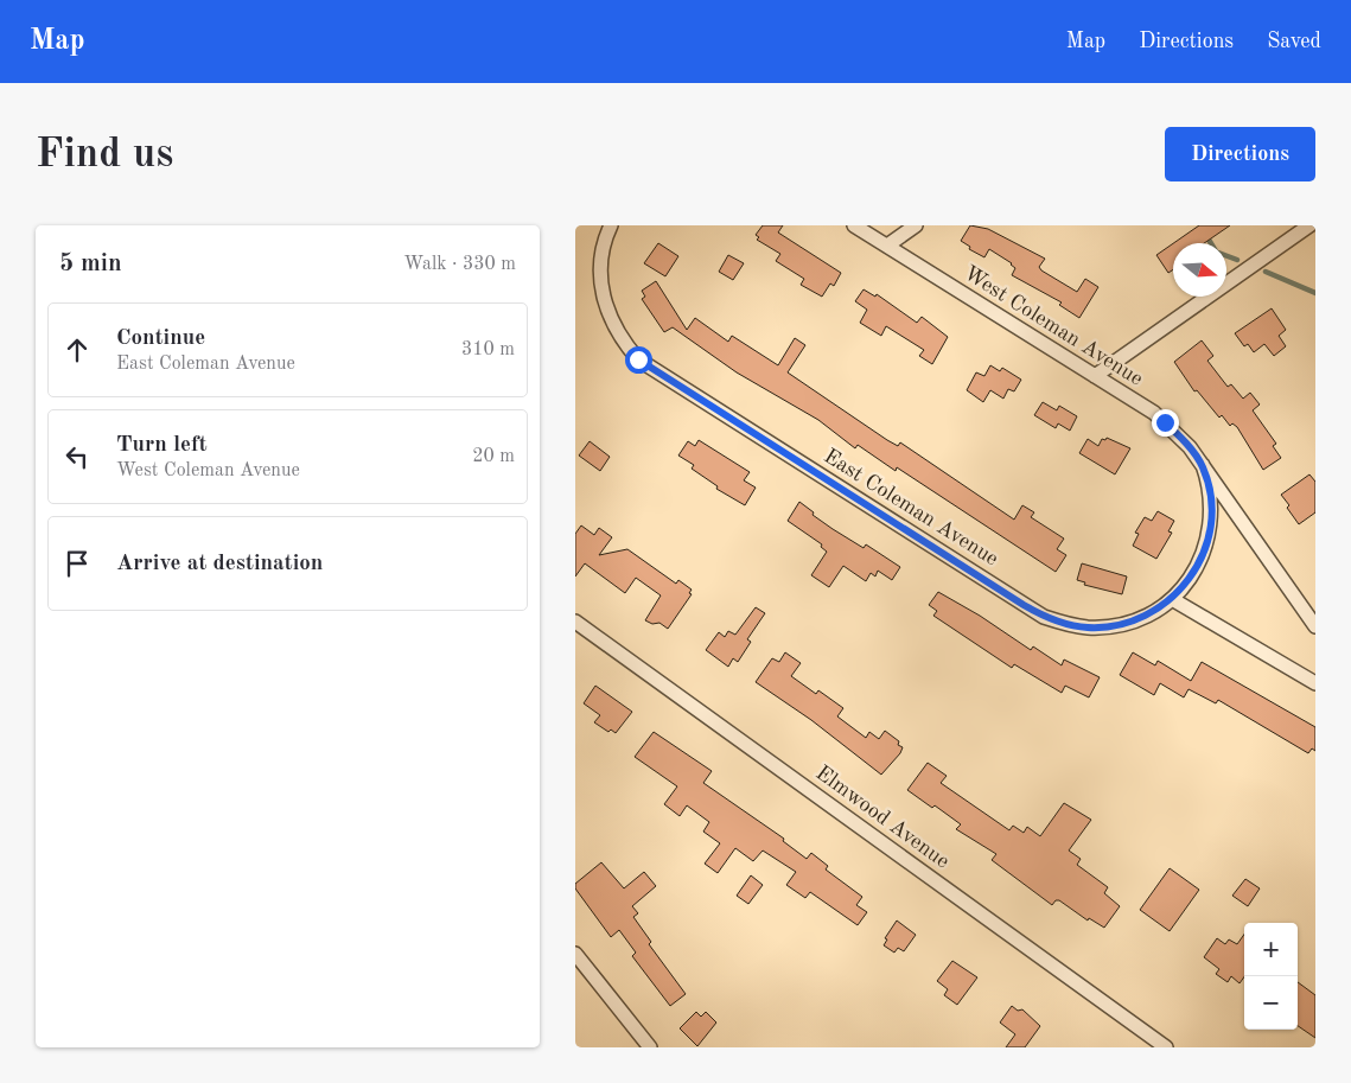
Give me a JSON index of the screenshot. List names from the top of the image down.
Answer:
{
  "streets": {
    "street": ["West Coleman Avenue", "East Coleman Avenue", "Elmwood Avenue"]
  },
  "crossings": [
    ["West Coleman Avenue", "East Coleman Avenue"]
  ],
  "north": "right",
  "page": {
    "header": "Map",
    "nav": ["Map", "Directions", "Saved"],
    "buttons": "Directions",
    "title": "Find us",
    "heading": ["5 min", "Walk · 330 m"],
    "list": [
      ["Continue", "East Coleman Avenue", "310 m"],
      ["Turn left", "West Coleman Avenue", "20 m"],
      "Arrive at destination"
    ],
    "map_buttons": ["+", "−"]
  }
}
